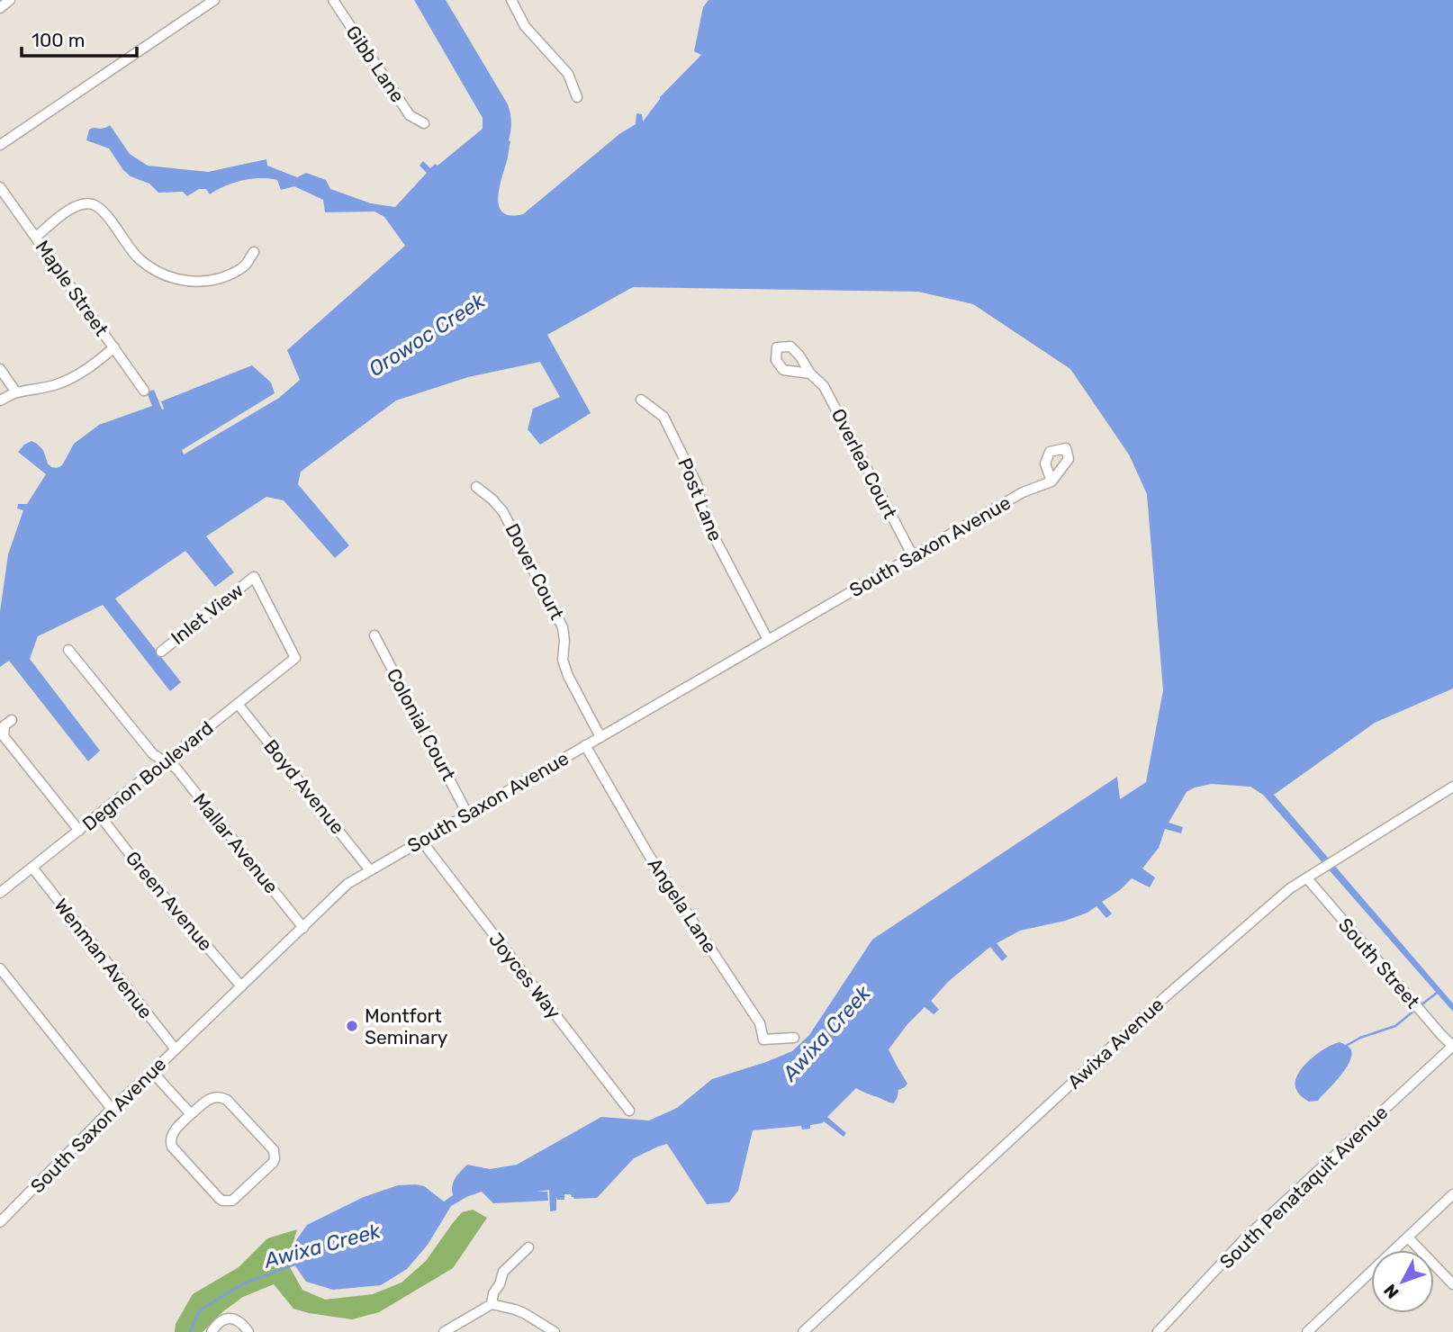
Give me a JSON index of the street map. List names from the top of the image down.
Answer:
{
  "streets": {
    "street": [
      "Gibb Lane",
      "Maple Street",
      "Overlea Court",
      "Post Lane",
      "South Saxon Avenue",
      "Dover Court",
      "Inlet View",
      "Colonial Court",
      "Degnon Boulevard",
      "Boyd Avenue",
      "Mallar Avenue",
      "Green Avenue",
      "Angela Lane",
      "Wenman Avenue",
      "South Street",
      "Joyces Way",
      "Awixa Avenue",
      "South Penataquit Avenue"
    ]
  },
  "crossings": [
    ["Overlea Court", "South Saxon Avenue"],
    ["Post Lane", "South Saxon Avenue"],
    ["South Saxon Avenue", "Dover Court"],
    ["South Saxon Avenue", "Colonial Court"],
    ["South Saxon Avenue", "Boyd Avenue"],
    ["South Saxon Avenue", "Mallar Avenue"],
    ["South Saxon Avenue", "Green Avenue"],
    ["South Saxon Avenue", "Angela Lane"],
    ["South Saxon Avenue", "Wenman Avenue"],
    ["South Saxon Avenue", "Joyces Way"],
    ["Inlet View", "Degnon Boulevard"],
    ["Degnon Boulevard", "Boyd Avenue"],
    ["Degnon Boulevard", "Mallar Avenue"],
    ["Degnon Boulevard", "Green Avenue"],
    ["Degnon Boulevard", "Wenman Avenue"],
    ["South Street", "Awixa Avenue"],
    ["South Street", "South Penataquit Avenue"]
  ],
  "water": ["Orowoc Creek", "Awixa Creek"],
  "places": ["Montfort Seminary"],
  "scale_bar": "100 m",
  "north": "bottom left"
}
